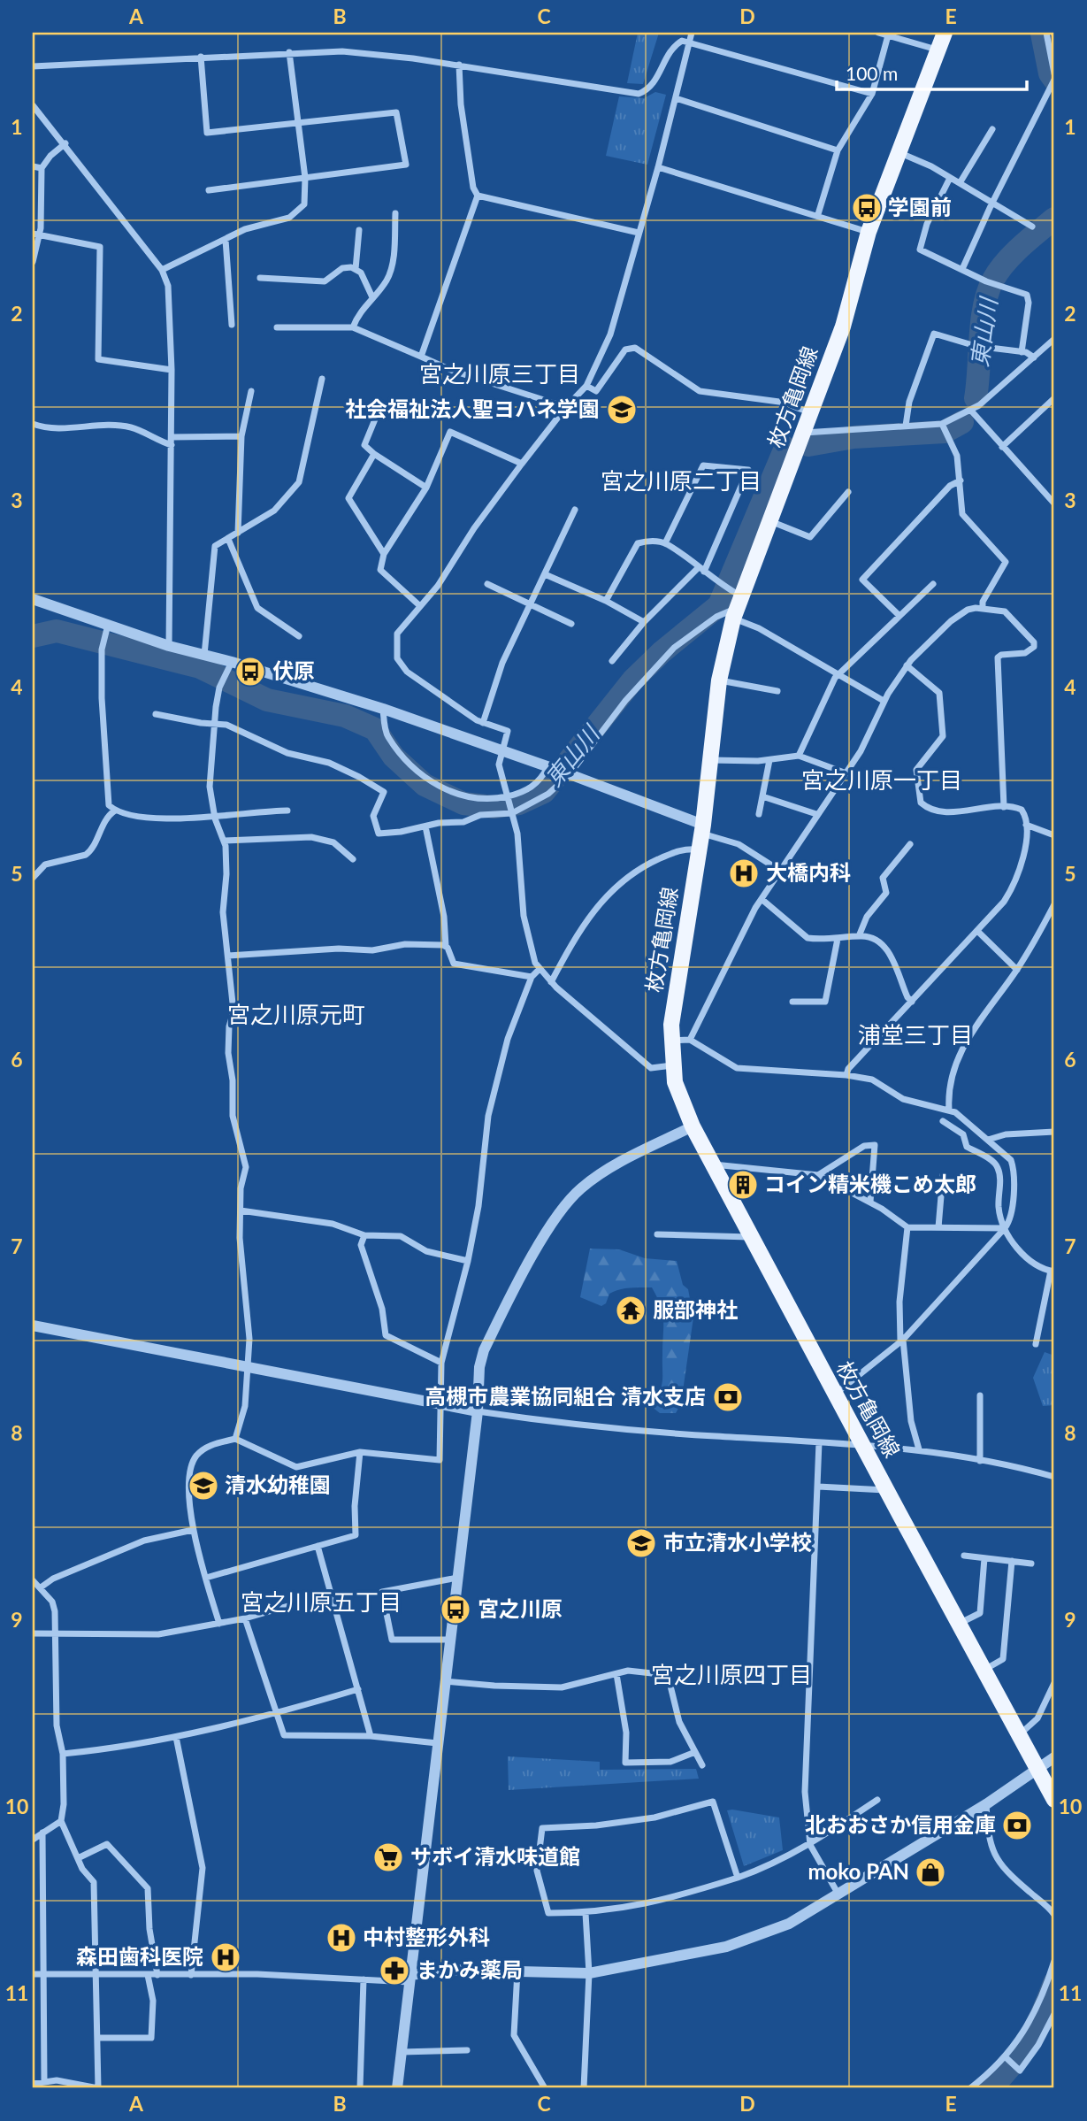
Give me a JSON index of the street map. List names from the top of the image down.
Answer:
{
  "streets": {
    "main road": ["枚方亀岡線"]
  },
  "districts": [
    "宮之川原三丁目",
    "宮之川原二丁目",
    "宮之川原一丁目",
    "宮之川原元町",
    "浦堂三丁目",
    "宮之川原五丁目",
    "宮之川原四丁目"
  ],
  "water": ["東山川"],
  "places": {
    "bus stop": ["学園前", "伏原", "宮之川原"],
    "school or university": ["社会福祉法人聖ヨハネ学園", "清水幼稚園", "市立清水小学校"],
    "hospital": ["大橋内科", "中村整形外科", "森田歯科医院"],
    "building": ["コイン精米機こめ太郎"],
    "temple": ["服部神社"],
    "bank": ["高槻市農業協同組合 清水支店", "北おおさか信用金庫"],
    "supermarket": ["サボイ清水味道館"],
    "shop": ["moko PAN"],
    "pharmacy": ["まかみ薬局"]
  },
  "scale_bar": "100 m",
  "grid": {
    "columns": [
      "A",
      "B",
      "C",
      "D",
      "E"
    ],
    "rows": [
      "1",
      "2",
      "3",
      "4",
      "5",
      "6",
      "7",
      "8",
      "9",
      "10",
      "11"
    ]
  }
}
